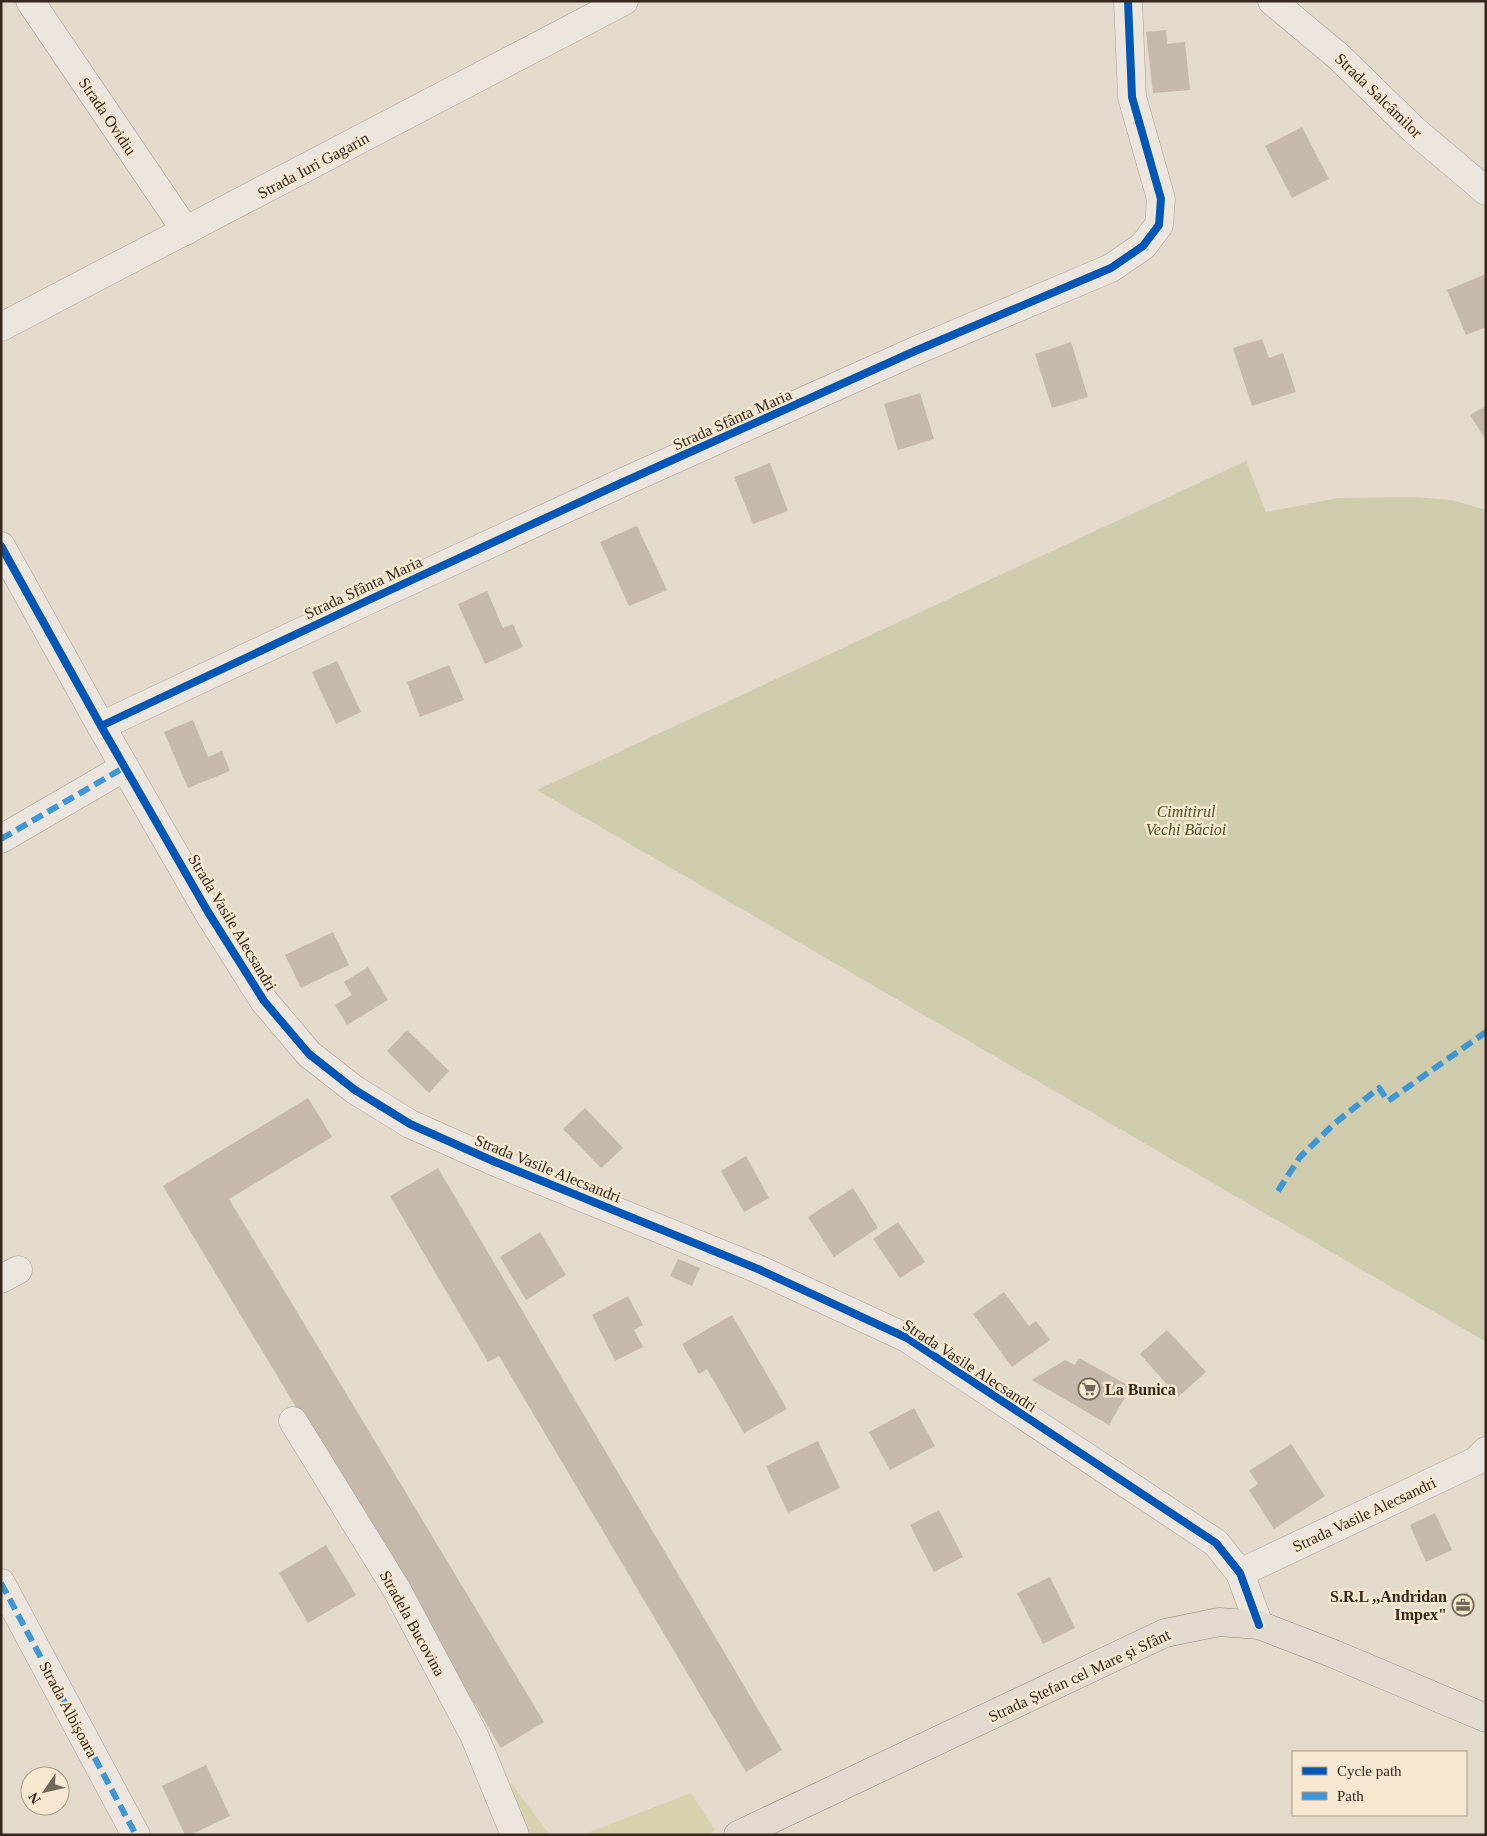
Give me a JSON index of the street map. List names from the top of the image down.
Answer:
{
  "streets": {
    "main road": ["Strada Ștefan cel Mare și Sfânt"],
    "street": [
      "Strada Salcâmilor",
      "Strada Ovidiu",
      "Strada Iuri Gagarin",
      "Strada Sfânta Maria",
      "Strada Vasile Alecsandri",
      "Stradela Bucovina",
      "Strada Albișoara"
    ]
  },
  "crossings": [
    ["Strada Ovidiu", "Strada Iuri Gagarin"],
    ["Strada Sfânta Maria", "Strada Vasile Alecsandri"],
    ["Strada Vasile Alecsandri", "Strada Ștefan cel Mare și Sfânt"]
  ],
  "parks": ["Cimitirul Vechi Băcioi"],
  "places": {
    "supermarket": ["La Bunica"],
    "office": ["S.R.L ,,Andridan Impex\""]
  },
  "legend": ["Cycle path", "Path"],
  "north": "bottom left"
}
